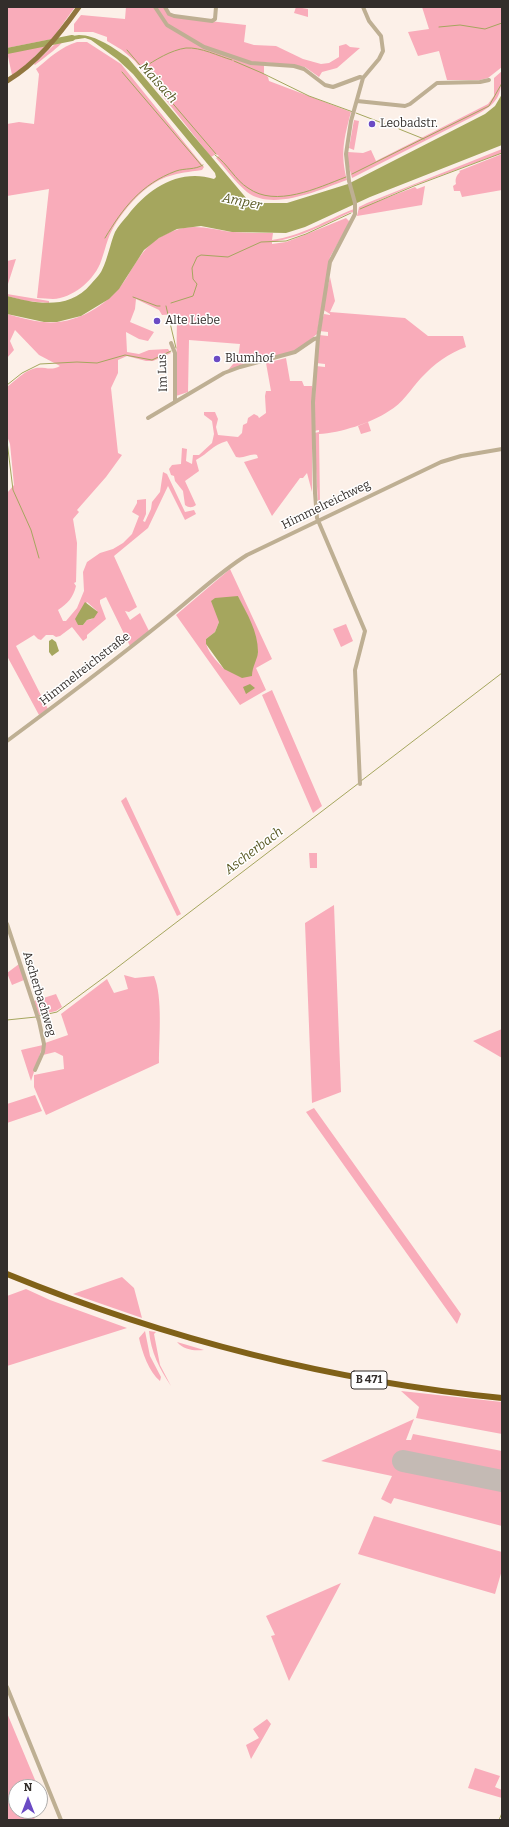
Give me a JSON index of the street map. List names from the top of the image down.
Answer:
{
  "streets": {
    "highway": ["B 471"],
    "street": [
      "Im Lus",
      "Himmelreichweg",
      "Himmelreichstraße",
      "Ascherbachweg"
    ]
  },
  "crossings": [
    ["Himmelreichweg", "Himmelreichstraße"]
  ],
  "water": ["Maisach", "Amper", "Ascherbach"],
  "places": ["Leobadstr.", "Alte Liebe", "Blumhof"],
  "north": "top"
}
